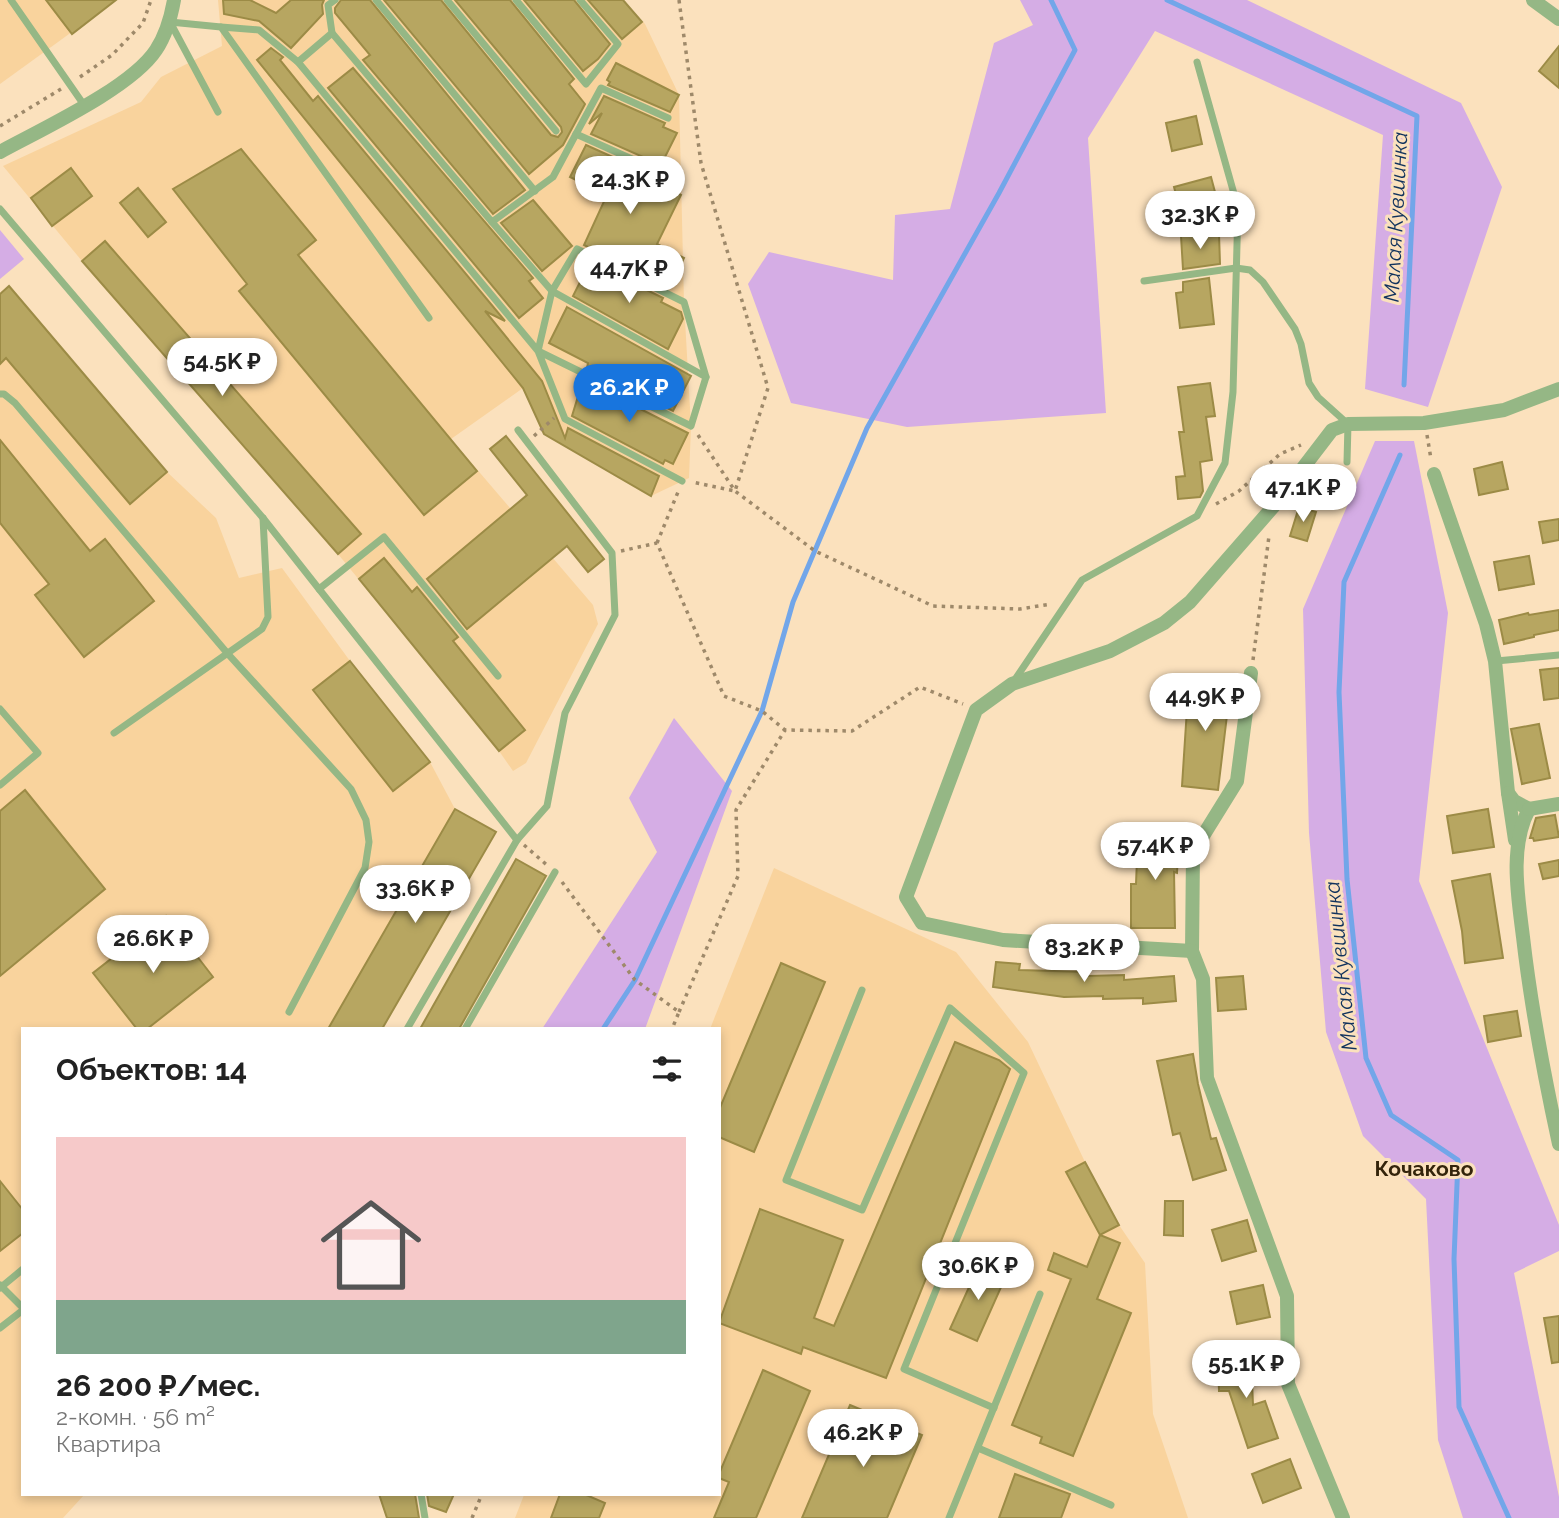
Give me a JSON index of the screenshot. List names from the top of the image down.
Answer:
{
  "districts": ["Кочаково"],
  "water": ["Малая Кувшинка"],
  "page": {
    "price": [
      "24.3K ₽",
      "32.3K ₽",
      "44.7K ₽",
      "54.5K ₽",
      "26.2K ₽",
      "47.1K ₽",
      "44.9K ₽",
      "57.4K ₽",
      "33.6K ₽",
      "26.6K ₽",
      "83.2K ₽",
      "30.6K ₽",
      "55.1K ₽",
      "46.2K ₽"
    ],
    "heading": "Объектов: 14",
    "list": [
      {
        "name": "26 200 ₽/мес.",
        "note": "2-комн. · 56 m² · Квартира"
      }
    ]
  }
}
